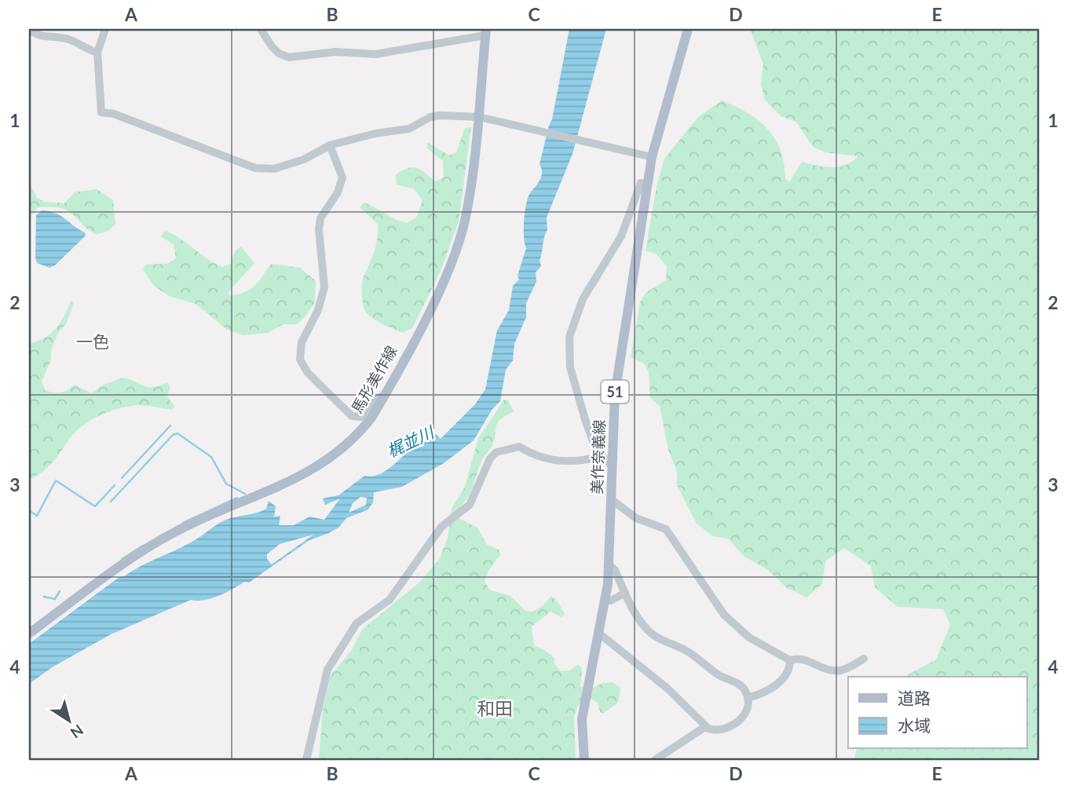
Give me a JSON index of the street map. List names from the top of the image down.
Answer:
{
  "streets": {
    "main road": ["馬形美作線", "51", "美作奈義線"]
  },
  "districts": ["一色", "和田"],
  "water": ["梶並川"],
  "legend": ["道路", "水域"],
  "north": "bottom right",
  "grid": {
    "columns": [
      "A",
      "B",
      "C",
      "D",
      "E"
    ],
    "rows": [
      "1",
      "2",
      "3",
      "4"
    ]
  }
}
